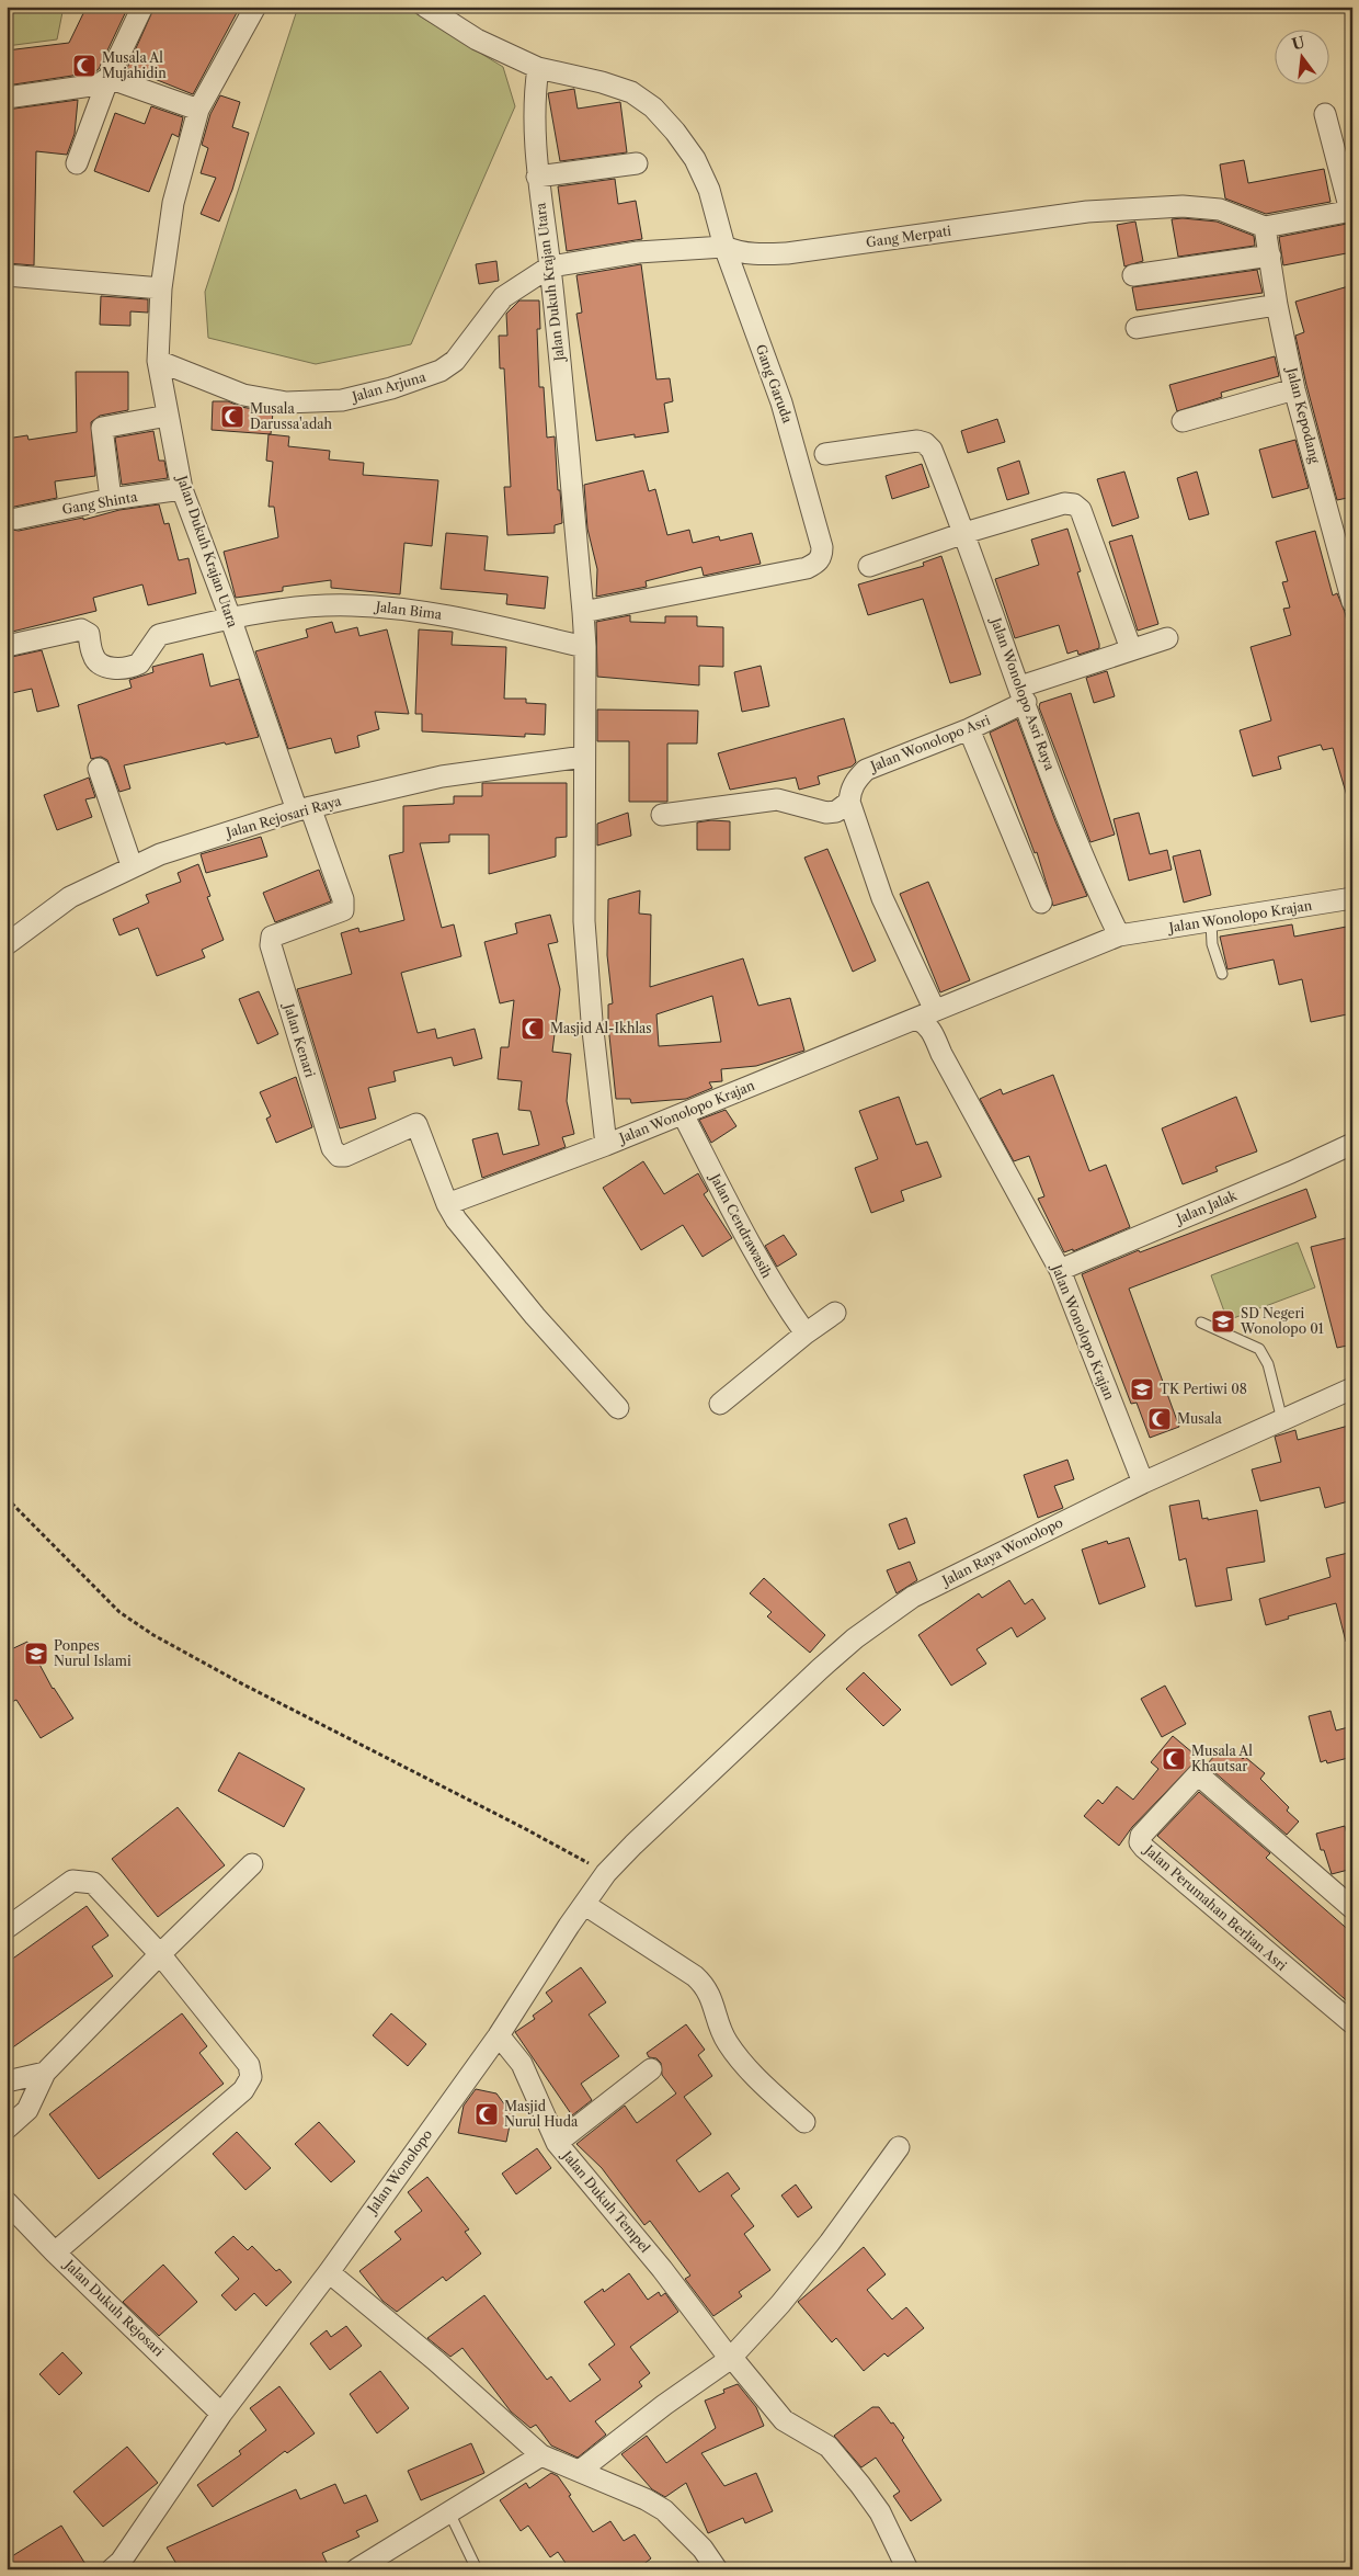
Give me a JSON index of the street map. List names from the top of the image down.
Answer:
{
  "streets": {
    "street": [
      "Gang Merpati",
      "Jalan Dukuh Krajan Utara",
      "Gang Garuda",
      "Jalan Arjuna",
      "Jalan Kepodang",
      "Gang Shinta",
      "Jalan Bima",
      "Jalan Wonolopo Asri Raya",
      "Jalan Wonolopo Asri",
      "Jalan Rejosari Raya",
      "Jalan Wonolopo Krajan",
      "Jalan Kenari",
      "Jalan Jalak",
      "Jalan Cendrawasih",
      "Jalan Raya Wonolopo",
      "Jalan Perumahan Berlian Asri",
      "Jalan Wonolopo",
      "Jalan Dukuh Tempel",
      "Jalan Dukuh Rejosari"
    ]
  },
  "crossings": [
    ["Gang Merpati", "Jalan Dukuh Krajan Utara"],
    ["Gang Merpati", "Gang Garuda"],
    ["Gang Merpati", "Jalan Arjuna"],
    ["Gang Merpati", "Jalan Kepodang"],
    ["Jalan Dukuh Krajan Utara", "Gang Garuda"],
    ["Jalan Dukuh Krajan Utara", "Jalan Arjuna"],
    ["Jalan Dukuh Krajan Utara", "Gang Shinta"],
    ["Jalan Dukuh Krajan Utara", "Jalan Bima"],
    ["Jalan Dukuh Krajan Utara", "Jalan Rejosari Raya"],
    ["Jalan Dukuh Krajan Utara", "Jalan Wonolopo Krajan"],
    ["Jalan Dukuh Krajan Utara", "Jalan Kenari"],
    ["Jalan Wonolopo Asri Raya", "Jalan Wonolopo Asri"],
    ["Jalan Wonolopo Asri Raya", "Jalan Wonolopo Krajan"],
    ["Jalan Rejosari Raya", "Jalan Wonolopo Krajan"],
    ["Jalan Rejosari Raya", "Jalan Kenari"],
    ["Jalan Wonolopo Krajan", "Jalan Jalak"],
    ["Jalan Wonolopo Krajan", "Jalan Cendrawasih"],
    ["Jalan Wonolopo Krajan", "Jalan Raya Wonolopo"],
    ["Jalan Raya Wonolopo", "Jalan Wonolopo"],
    ["Jalan Wonolopo", "Jalan Dukuh Tempel"],
    ["Jalan Wonolopo", "Jalan Dukuh Rejosari"]
  ],
  "places": {
    "mosque": [
      "Musala Al Mujahidin",
      "Musala Darussa'adah",
      "Masjid Al-Ikhlas",
      "Musala",
      "Musala Al Khautsar",
      "Masjid Nurul Huda"
    ],
    "school or university": ["SD Negeri Wonolopo 01", "TK Pertiwi 08", "Ponpes Nurul Islami"]
  },
  "north": "top"
}
